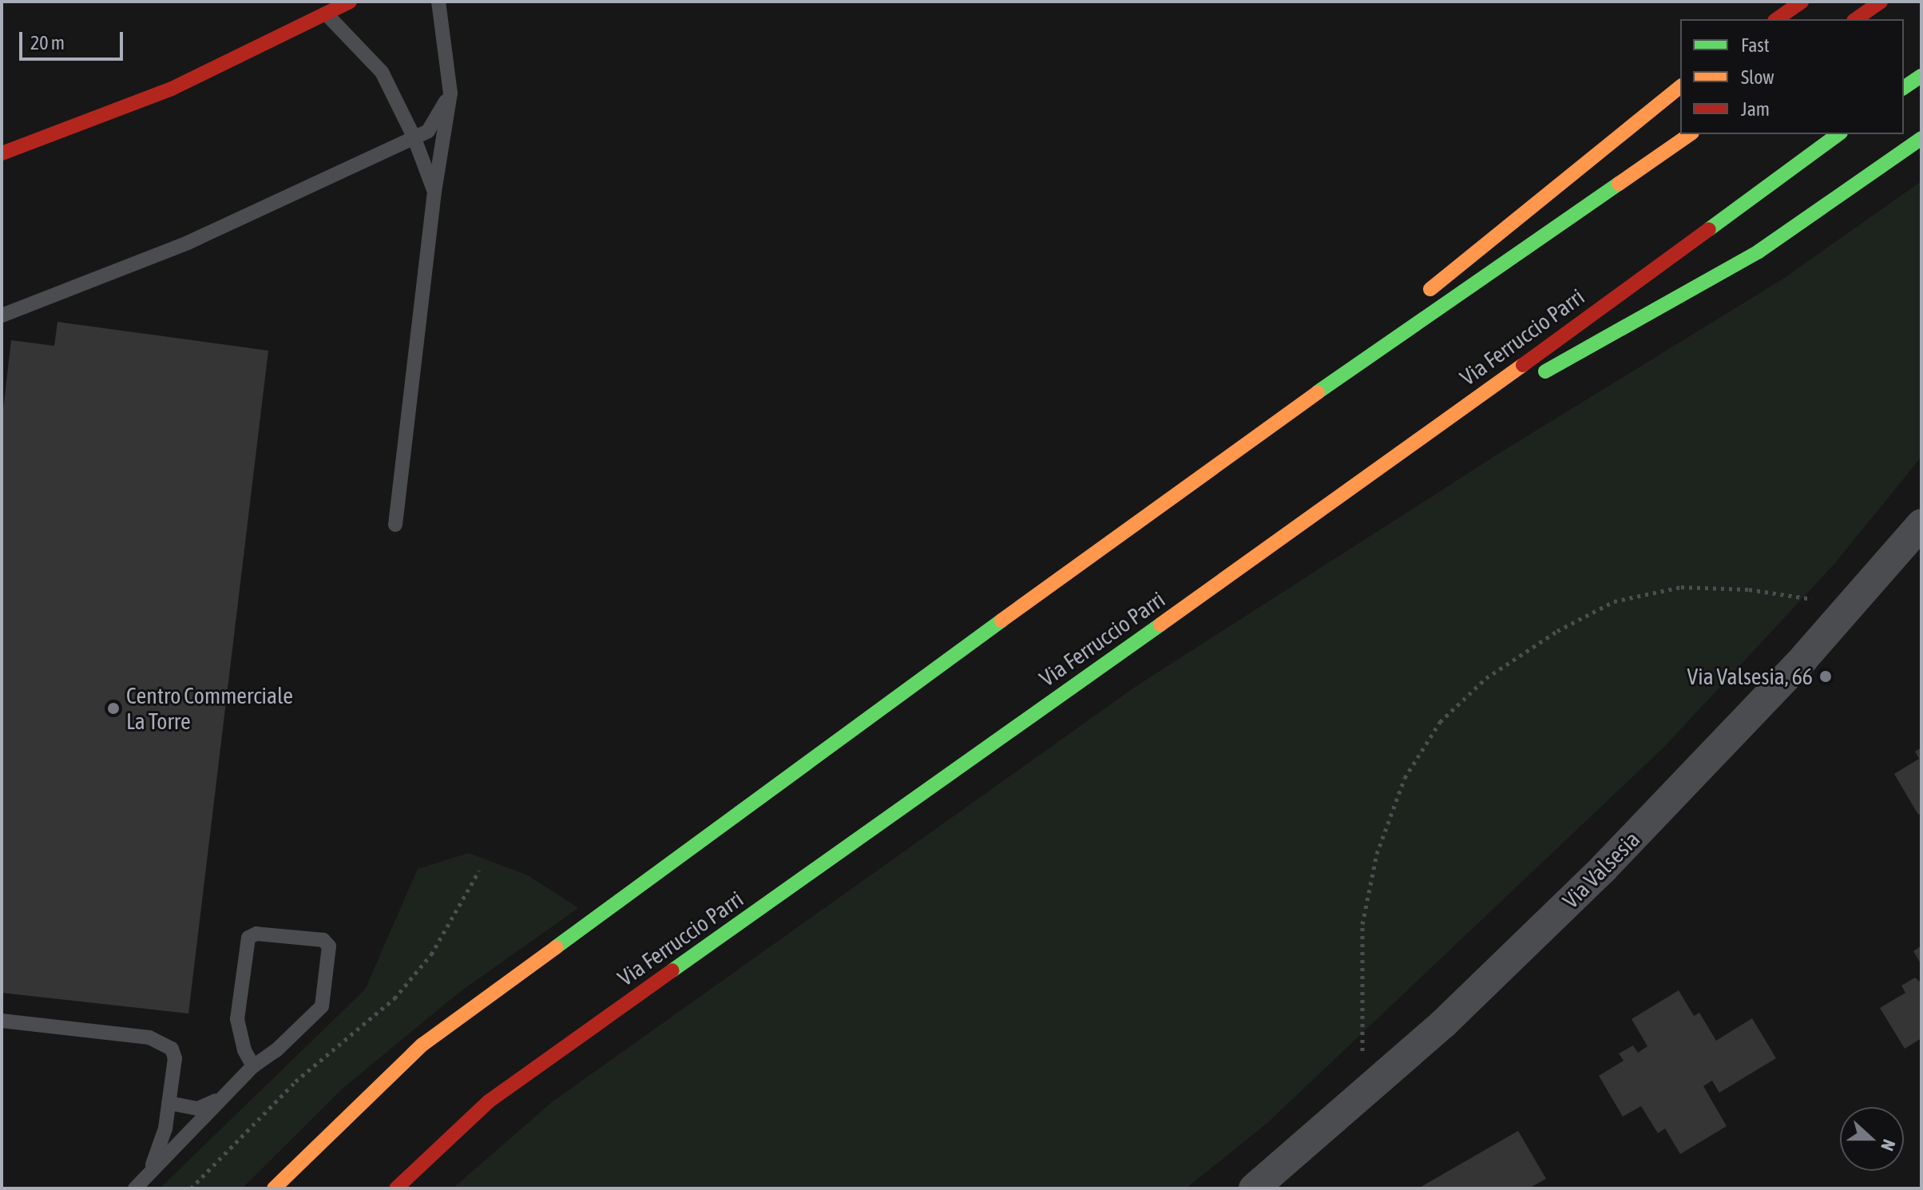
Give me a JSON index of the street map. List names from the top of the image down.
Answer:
{
  "streets": {
    "main road": ["Via Ferruccio Parri"],
    "street": ["Via Valsesia"]
  },
  "places": ["Via Valsesia, 66", "Centro Commerciale La Torre"],
  "legend": ["Fast", "Slow", "Jam"],
  "scale_bar": "20 m",
  "north": "right"
}
